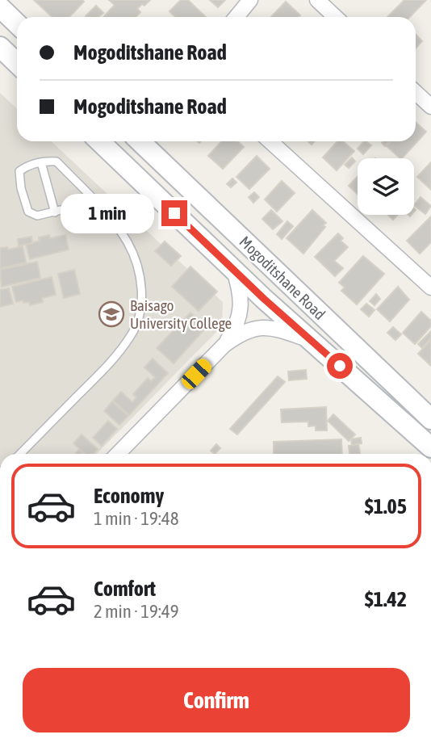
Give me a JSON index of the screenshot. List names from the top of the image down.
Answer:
{
  "streets": {
    "main road": ["Mogoditshane Road"]
  },
  "places": {
    "school or university": ["Baisago University College"]
  },
  "page": {
    "banner": ["Mogoditshane Road", "Mogoditshane Road"],
    "bubble": "1 min",
    "list": [
      {
        "name": "Economy",
        "note": "1 min · 19:48",
        "value": "$1.05"
      },
      {
        "name": "Comfort",
        "note": "2 min · 19:49",
        "value": "$1.42"
      }
    ],
    "buttons": "Confirm"
  }
}
